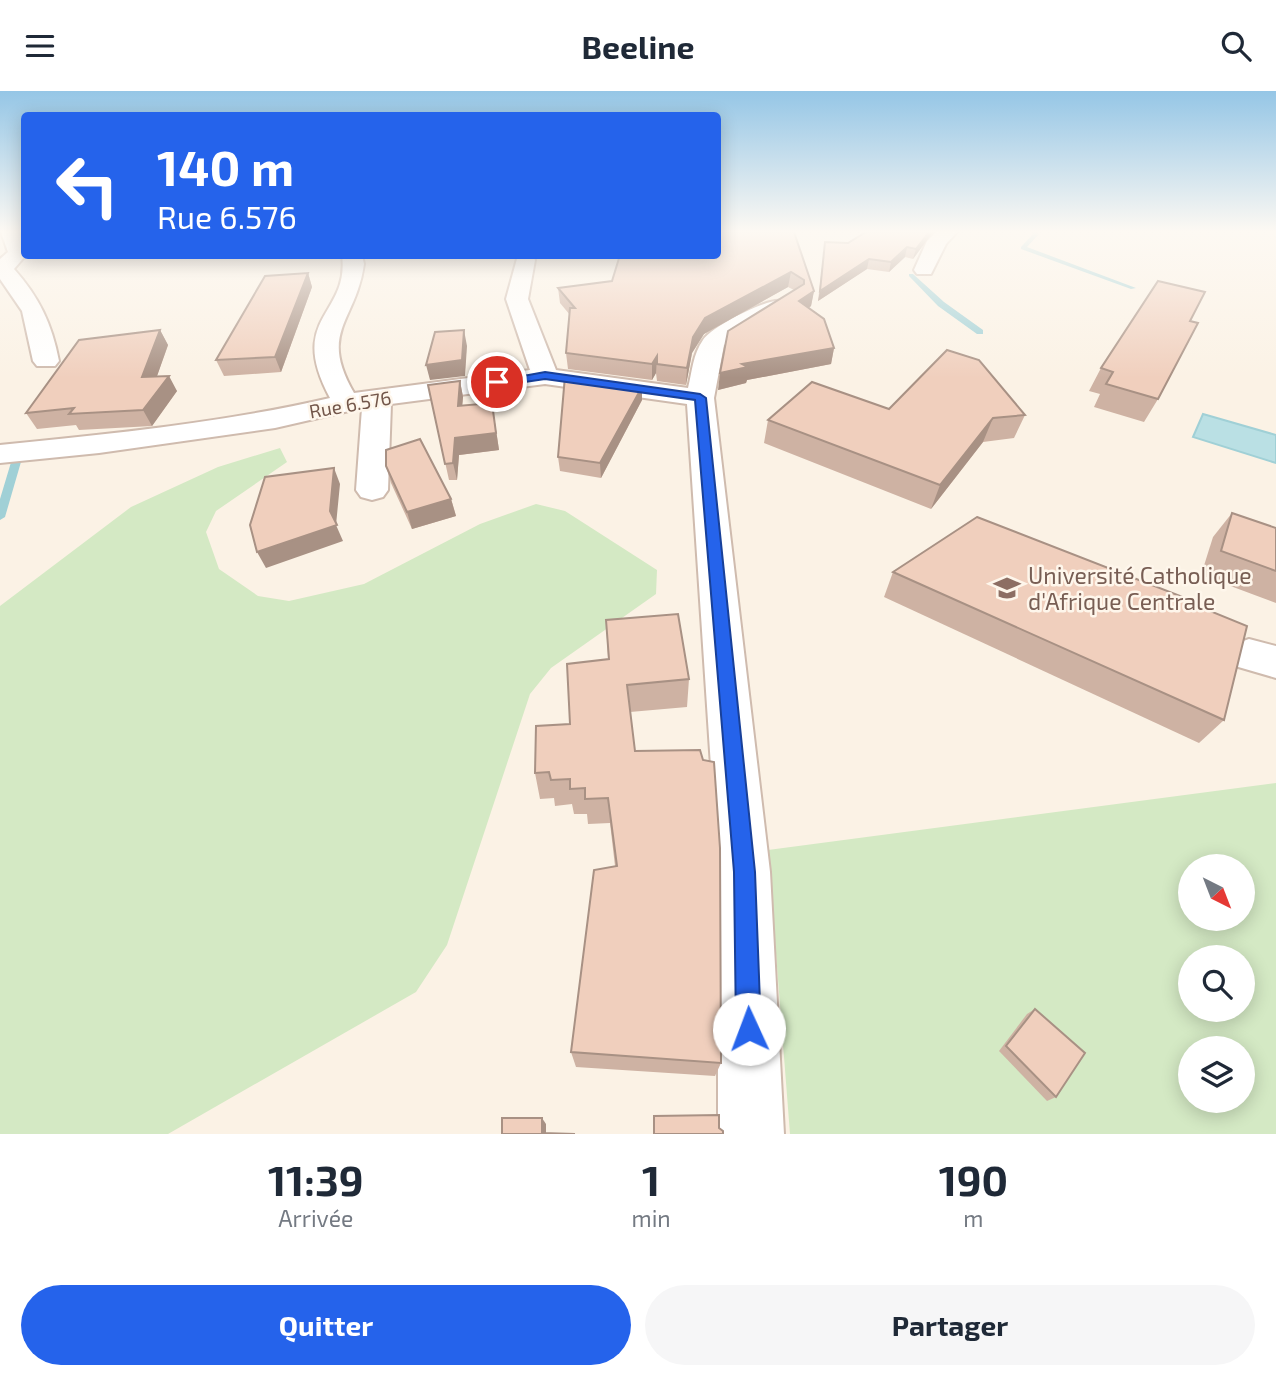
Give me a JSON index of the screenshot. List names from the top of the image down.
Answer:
{
  "streets": {
    "street": ["Rue 6.576"]
  },
  "places": {
    "school or university": ["Université Catholique d'Afrique Centrale"]
  },
  "north": "bottom right",
  "page": {
    "header": "Beeline",
    "turn": ["140 m", "Rue 6.576"],
    "eta": [
      "11:39",
      "Arrivée",
      "1",
      "min",
      "190",
      "m"
    ],
    "buttons": ["Quitter", "Partager"]
  }
}
